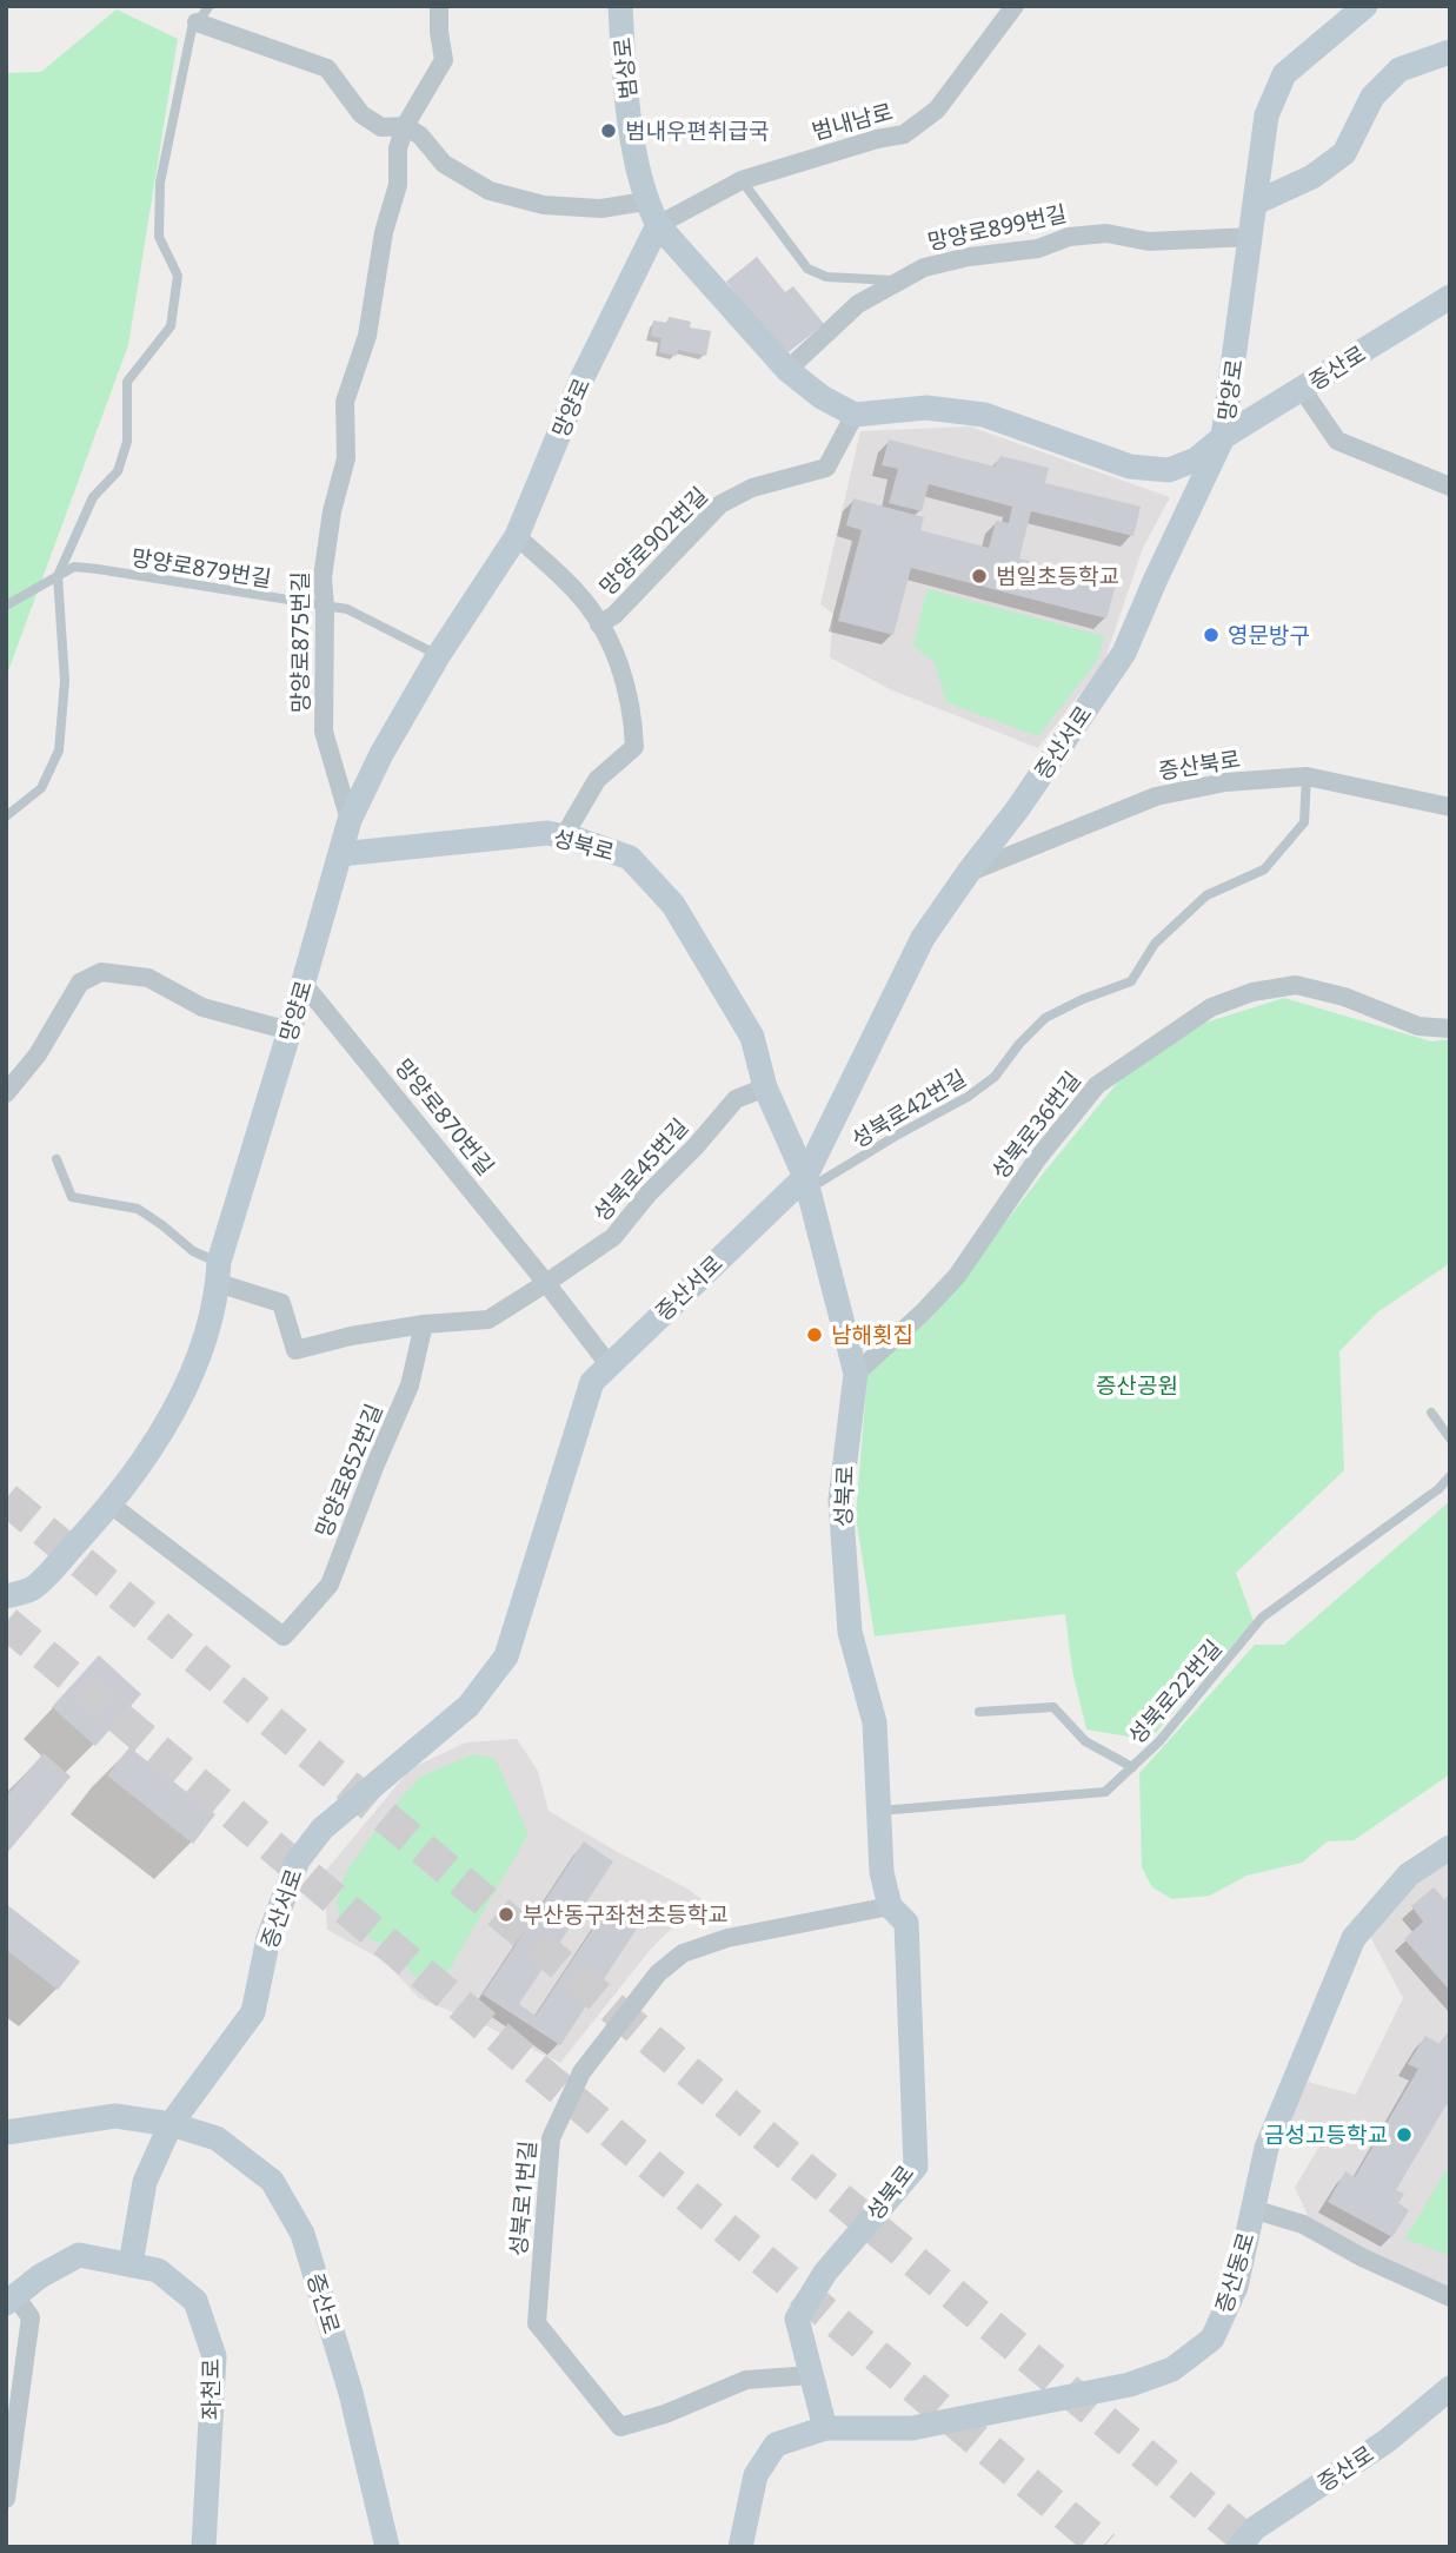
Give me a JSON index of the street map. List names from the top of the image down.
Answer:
{
  "streets": {
    "street": [
      "범상로",
      "범내남로",
      "망양로899번길",
      "증산로",
      "망양로",
      "망양로902번길",
      "망양로875번길",
      "증산서로",
      "증산북로",
      "성북로",
      "망양로870번길",
      "성북로36번길",
      "성북로45번길",
      "망양로852번길",
      "성북로1번길",
      "증산동로",
      "좌천로"
    ],
    "lane": ["망양로879번길", "성북로42번길", "성북로22번길"]
  },
  "crossings": [
    ["범상로", "범내남로"],
    ["범상로", "망양로"],
    ["범내남로", "망양로"],
    ["망양로899번길", "망양로"],
    ["증산로", "망양로"],
    ["증산로", "증산서로"],
    ["망양로", "망양로902번길"],
    ["망양로", "망양로879번길"],
    ["망양로", "망양로875번길"],
    ["망양로", "증산서로"],
    ["망양로", "성북로"],
    ["망양로", "망양로870번길"],
    ["망양로", "망양로852번길"],
    ["망양로879번길", "망양로875번길"],
    ["증산서로", "증산북로"],
    ["증산서로", "성북로"],
    ["증산서로", "성북로42번길"],
    ["증산북로", "성북로42번길"],
    ["성북로", "성북로42번길"],
    ["성북로", "성북로36번길"],
    ["성북로", "성북로45번길"],
    ["성북로", "성북로22번길"],
    ["성북로", "성북로1번길"],
    ["성북로", "증산동로"],
    ["망양로870번길", "성북로45번길"]
  ],
  "parks": ["증산공원"],
  "places": [
    "범내우편취급국",
    "범일초등학교",
    "영문방구",
    "남해횟집",
    "부산동구좌천초등학교",
    "금성고등학교"
  ]
}
